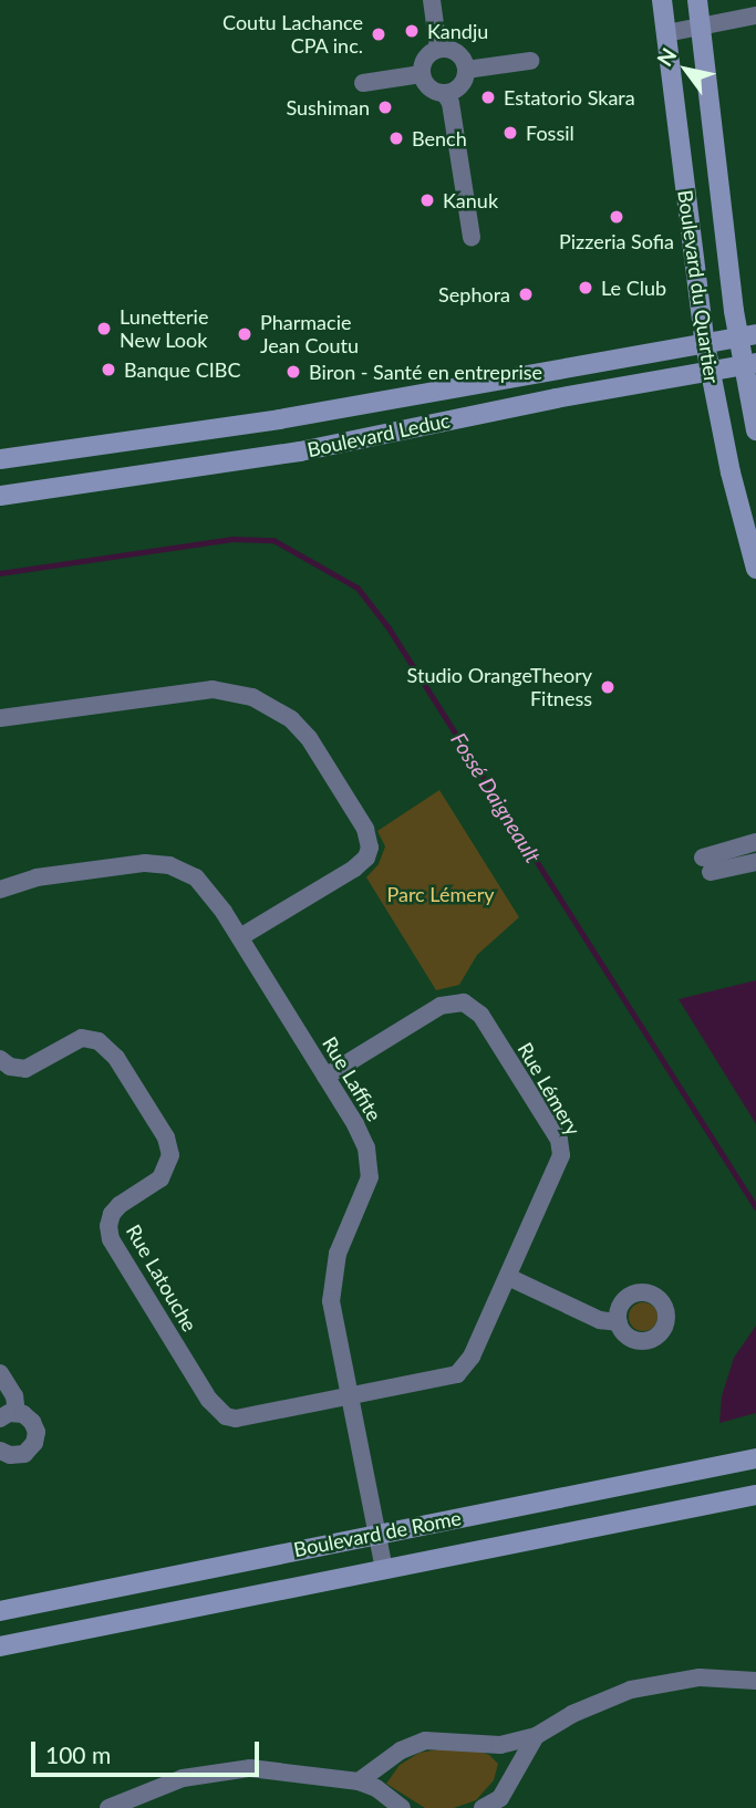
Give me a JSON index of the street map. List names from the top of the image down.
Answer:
{
  "streets": {
    "main road": ["Boulevard du Quartier", "Boulevard Leduc", "Boulevard de Rome"],
    "street": ["Rue Laffite", "Rue Lémery", "Rue Latouche"]
  },
  "crossings": [
    ["Boulevard du Quartier", "Boulevard Leduc"],
    ["Rue Laffite", "Rue Lémery"],
    ["Rue Laffite", "Rue Latouche"],
    ["Rue Laffite", "Boulevard de Rome"],
    ["Rue Lémery", "Rue Latouche"]
  ],
  "water": ["Fossé Daigneault"],
  "parks": ["Parc Lémery"],
  "places": [
    "Kandju",
    "Coutu Lachance CPA inc.",
    "Estatorio Skara",
    "Sushiman",
    "Fossil",
    "Bench",
    "Kanuk",
    "Pizzeria Sofia",
    "Le Club",
    "Sephora",
    "Lunetterie New Look",
    "Pharmacie Jean Coutu",
    "Banque CIBC",
    "Biron - Santé en entreprise",
    "Studio OrangeTheory Fitness"
  ],
  "scale_bar": "100 m",
  "north": "top left"
}
